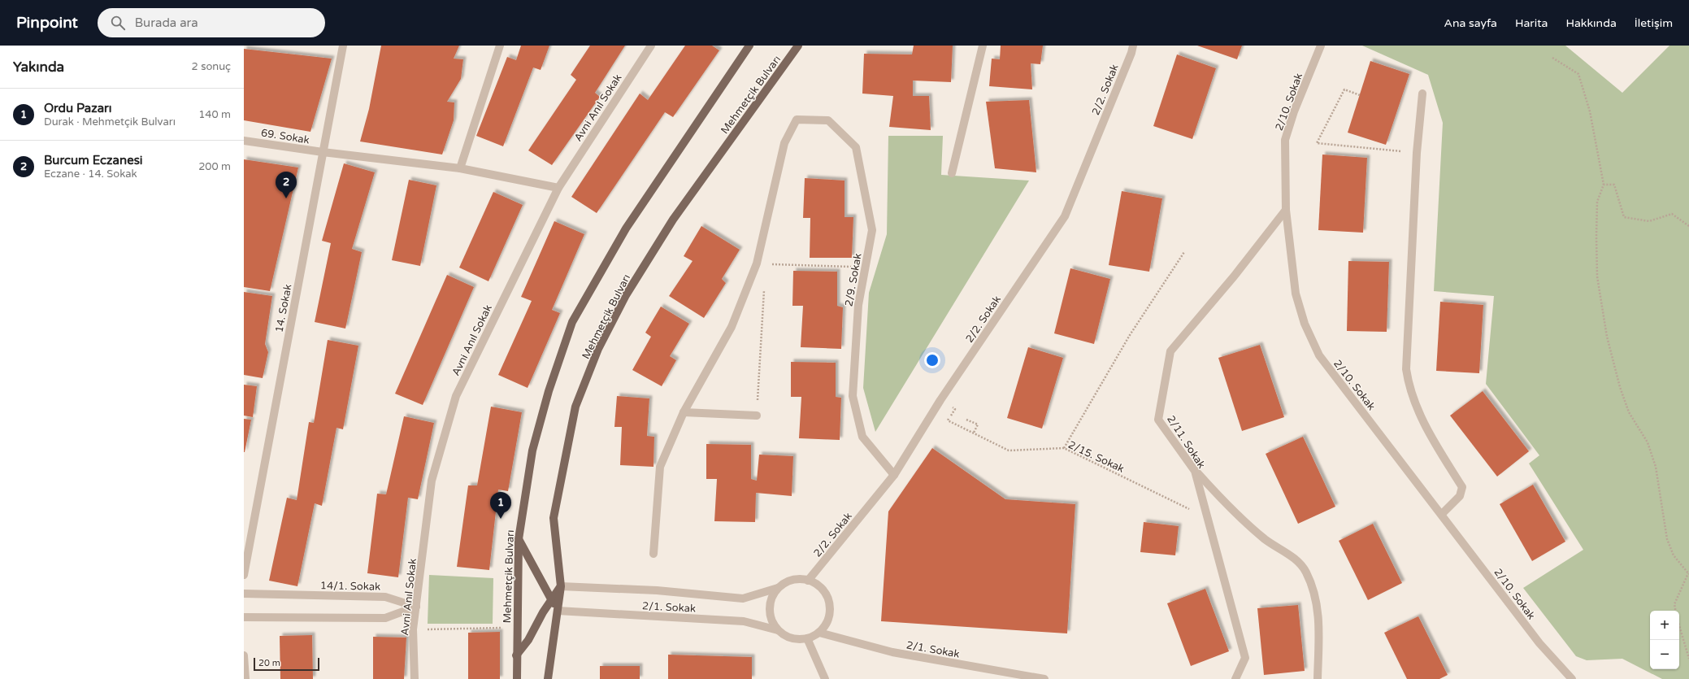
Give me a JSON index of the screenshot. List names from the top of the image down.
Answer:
{
  "streets": {
    "main road": ["Mehmetçik Bulvarı"],
    "street": [
      "2/2. Sokak",
      "2/10. Sokak",
      "Avni Anıl Sokak",
      "69. Sokak",
      "2/9. Sokak",
      "14. Sokak",
      "2/11. Sokak",
      "14/1. Sokak",
      "2/1. Sokak"
    ],
    "path": ["2/15. Sokak"]
  },
  "crossings": [
    ["2/2. Sokak", "2/9. Sokak"],
    ["2/2. Sokak", "2/15. Sokak"],
    ["2/2. Sokak", "2/1. Sokak"],
    ["Mehmetçik Bulvarı", "2/1. Sokak"],
    ["2/10. Sokak", "2/11. Sokak"],
    ["Avni Anıl Sokak", "69. Sokak"],
    ["Avni Anıl Sokak", "14/1. Sokak"],
    ["69. Sokak", "14. Sokak"],
    ["2/11. Sokak", "2/15. Sokak"]
  ],
  "scale_bar": "20 m",
  "page": {
    "header": "Pinpoint",
    "search": "Burada ara",
    "nav": [
      "Ana sayfa",
      "Harita",
      "Hakkında",
      "İletişim"
    ],
    "heading": ["Yakında", "2 sonuç"],
    "list": [
      {
        "mark": "1",
        "name": "Ordu Pazarı",
        "note": "Durak · Mehmetçik Bulvarı",
        "value": "140 m"
      },
      {
        "mark": "2",
        "name": "Burcum Eczanesi",
        "note": "Eczane · 14. Sokak",
        "value": "200 m"
      }
    ],
    "pins": ["2", "1"],
    "map_buttons": ["+", "−"],
    "scale": "20 m"
  }
}
